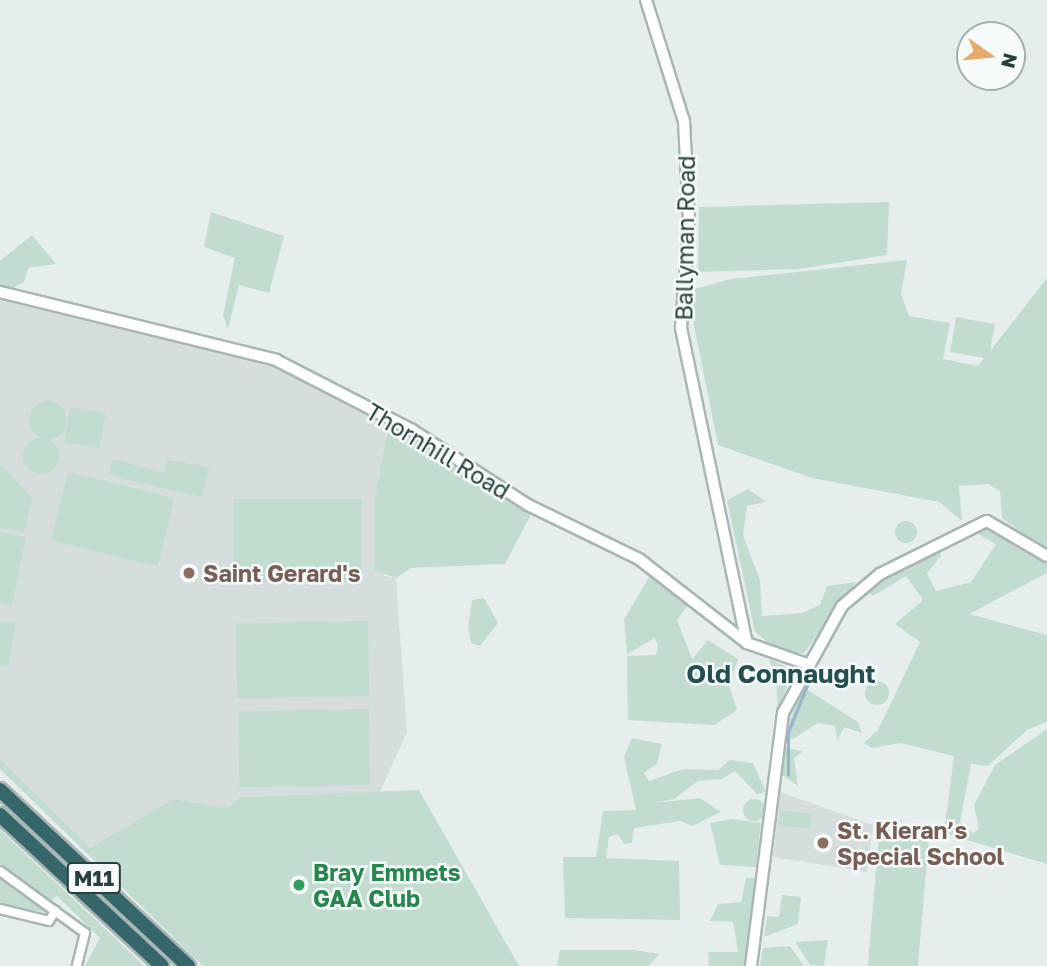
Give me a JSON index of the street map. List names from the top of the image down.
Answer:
{
  "streets": {
    "highway": ["M11"],
    "street": ["Ballyman Road", "Thornhill Road"]
  },
  "crossings": [
    ["Ballyman Road", "Thornhill Road"]
  ],
  "districts": ["Old Connaught"],
  "places": ["Saint Gerard's", "St. Kieran’s Special School", "Bray Emmets GAA Club"],
  "north": "right"
}
